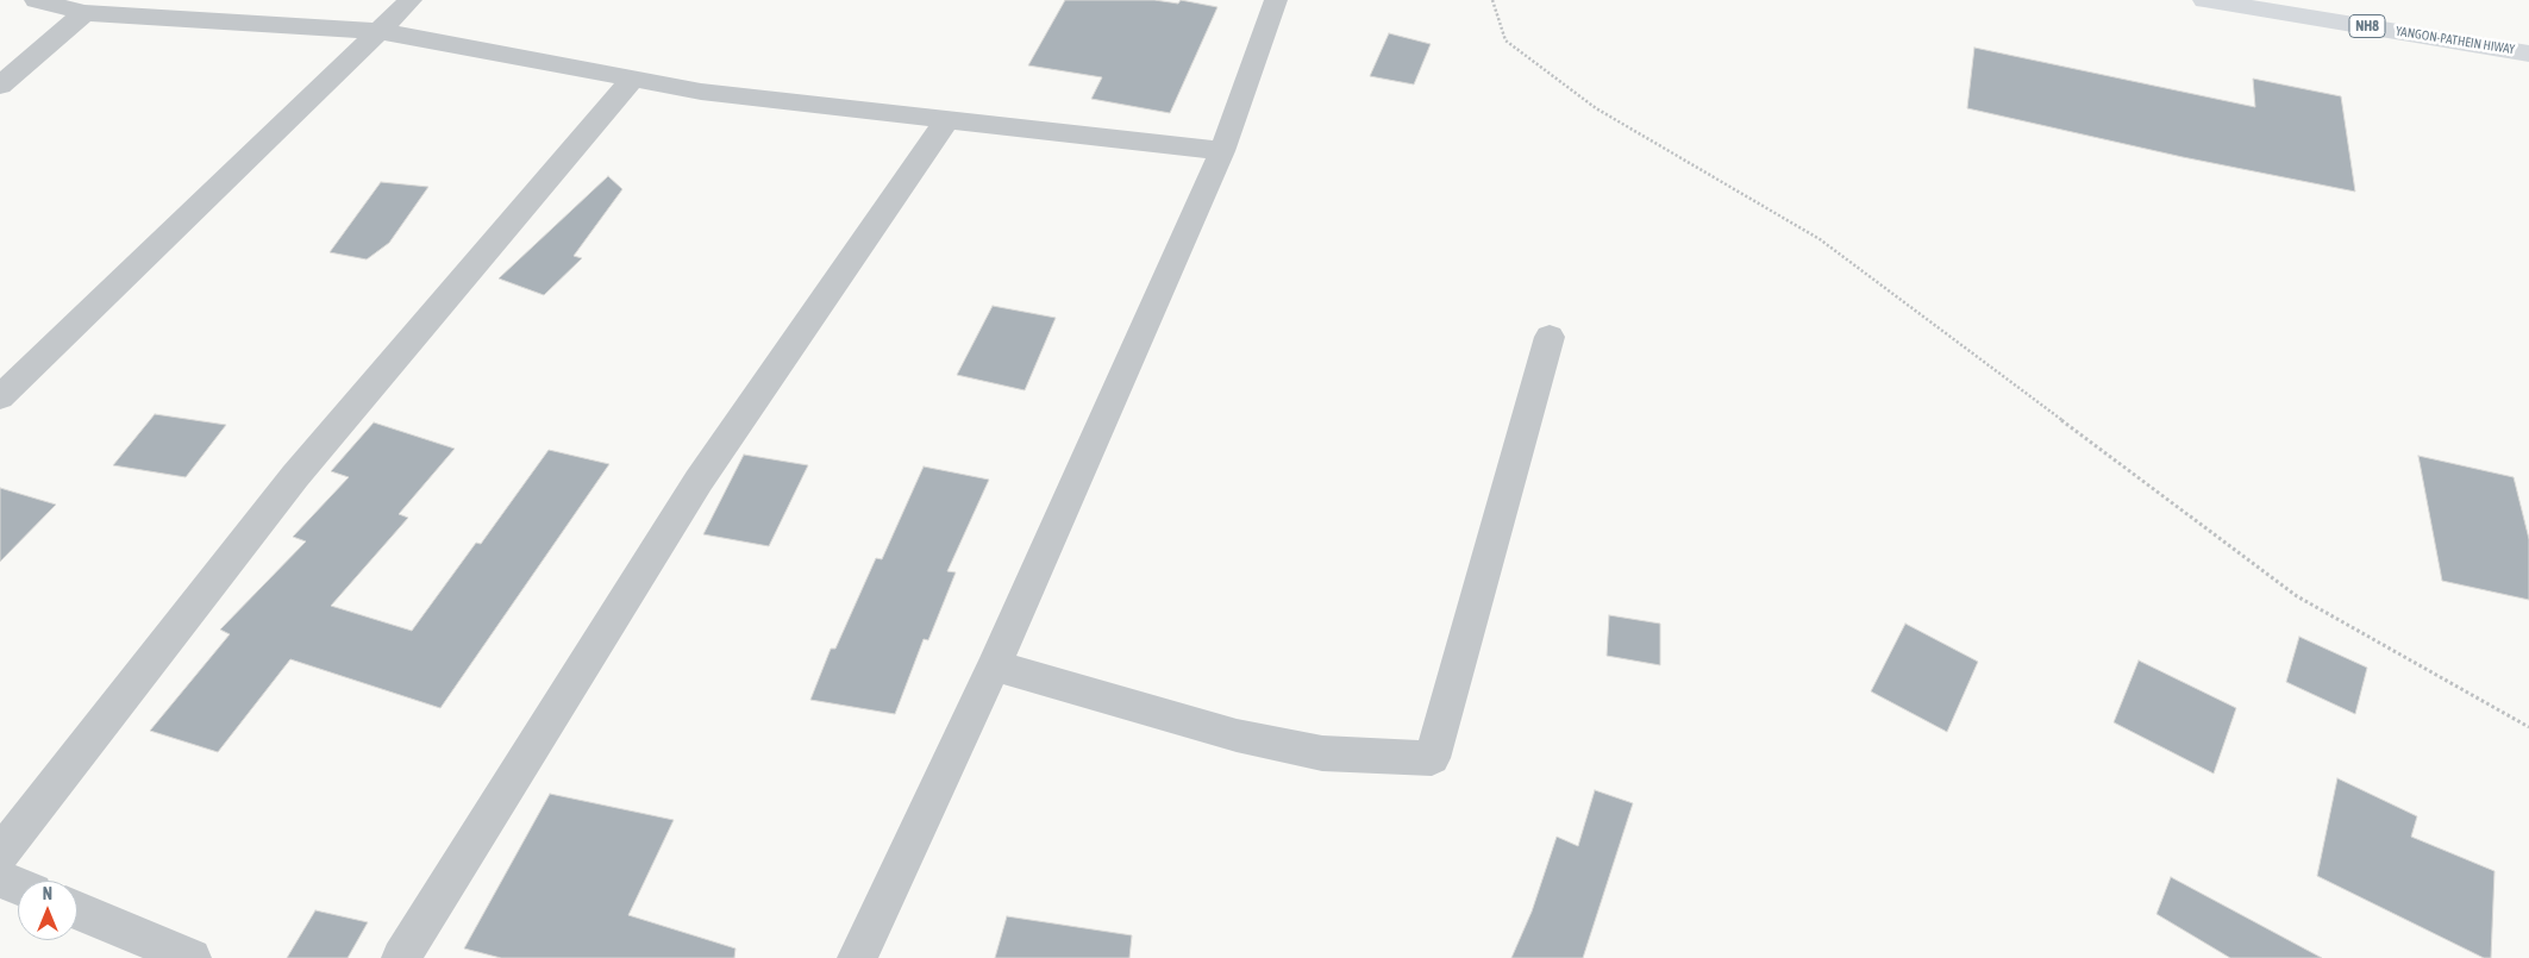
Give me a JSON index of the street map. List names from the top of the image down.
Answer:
{
  "streets": {
    "highway": ["NH8", "YANGON-PATHEIN HIWAY"]
  },
  "north": "top"
}
